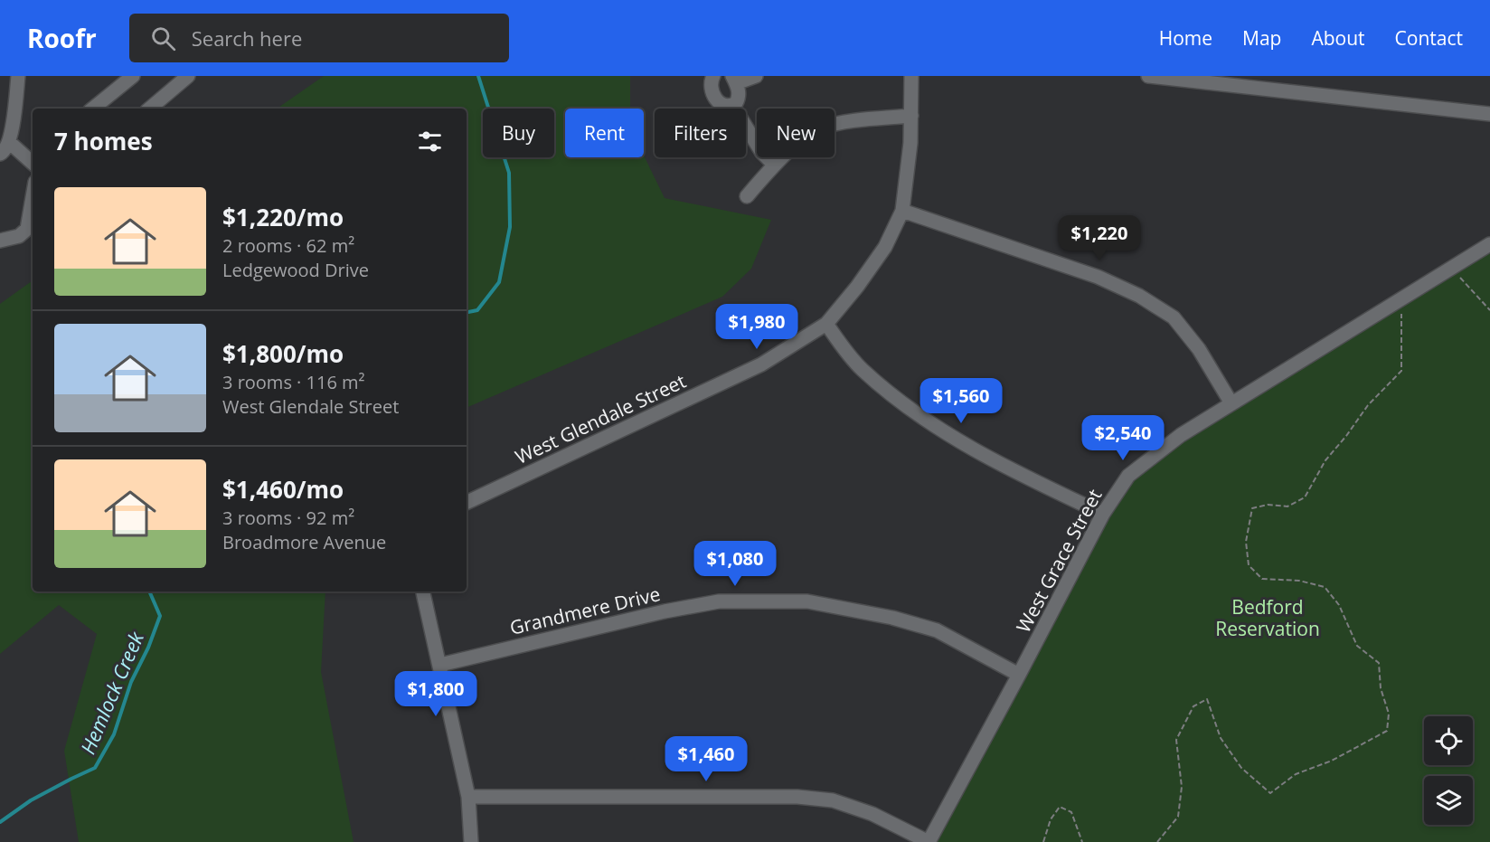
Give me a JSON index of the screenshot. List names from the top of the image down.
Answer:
{
  "streets": {
    "street": ["West Glendale Street", "West Grace Street", "Grandmere Drive"]
  },
  "crossings": [
    ["West Grace Street", "Grandmere Drive"]
  ],
  "water": ["Hemlock Creek"],
  "parks": ["Bedford Reservation"],
  "page": {
    "header": "Roofr",
    "search": "Search here",
    "nav": [
      "Home",
      "Map",
      "About",
      "Contact"
    ],
    "chip": [
      "Buy",
      "Rent",
      "Filters",
      "New"
    ],
    "heading": "7 homes",
    "list": [
      {
        "name": "$1,220/mo",
        "note": "2 rooms · 62 m² · Ledgewood Drive"
      },
      {
        "name": "$1,800/mo",
        "note": "3 rooms · 116 m² · West Glendale Street"
      },
      {
        "name": "$1,460/mo",
        "note": "3 rooms · 92 m² · Broadmore Avenue"
      }
    ],
    "price": [
      "$1,220",
      "$1,980",
      "$1,560",
      "$2,540",
      "$1,080",
      "$1,800",
      "$1,460"
    ]
  }
}
